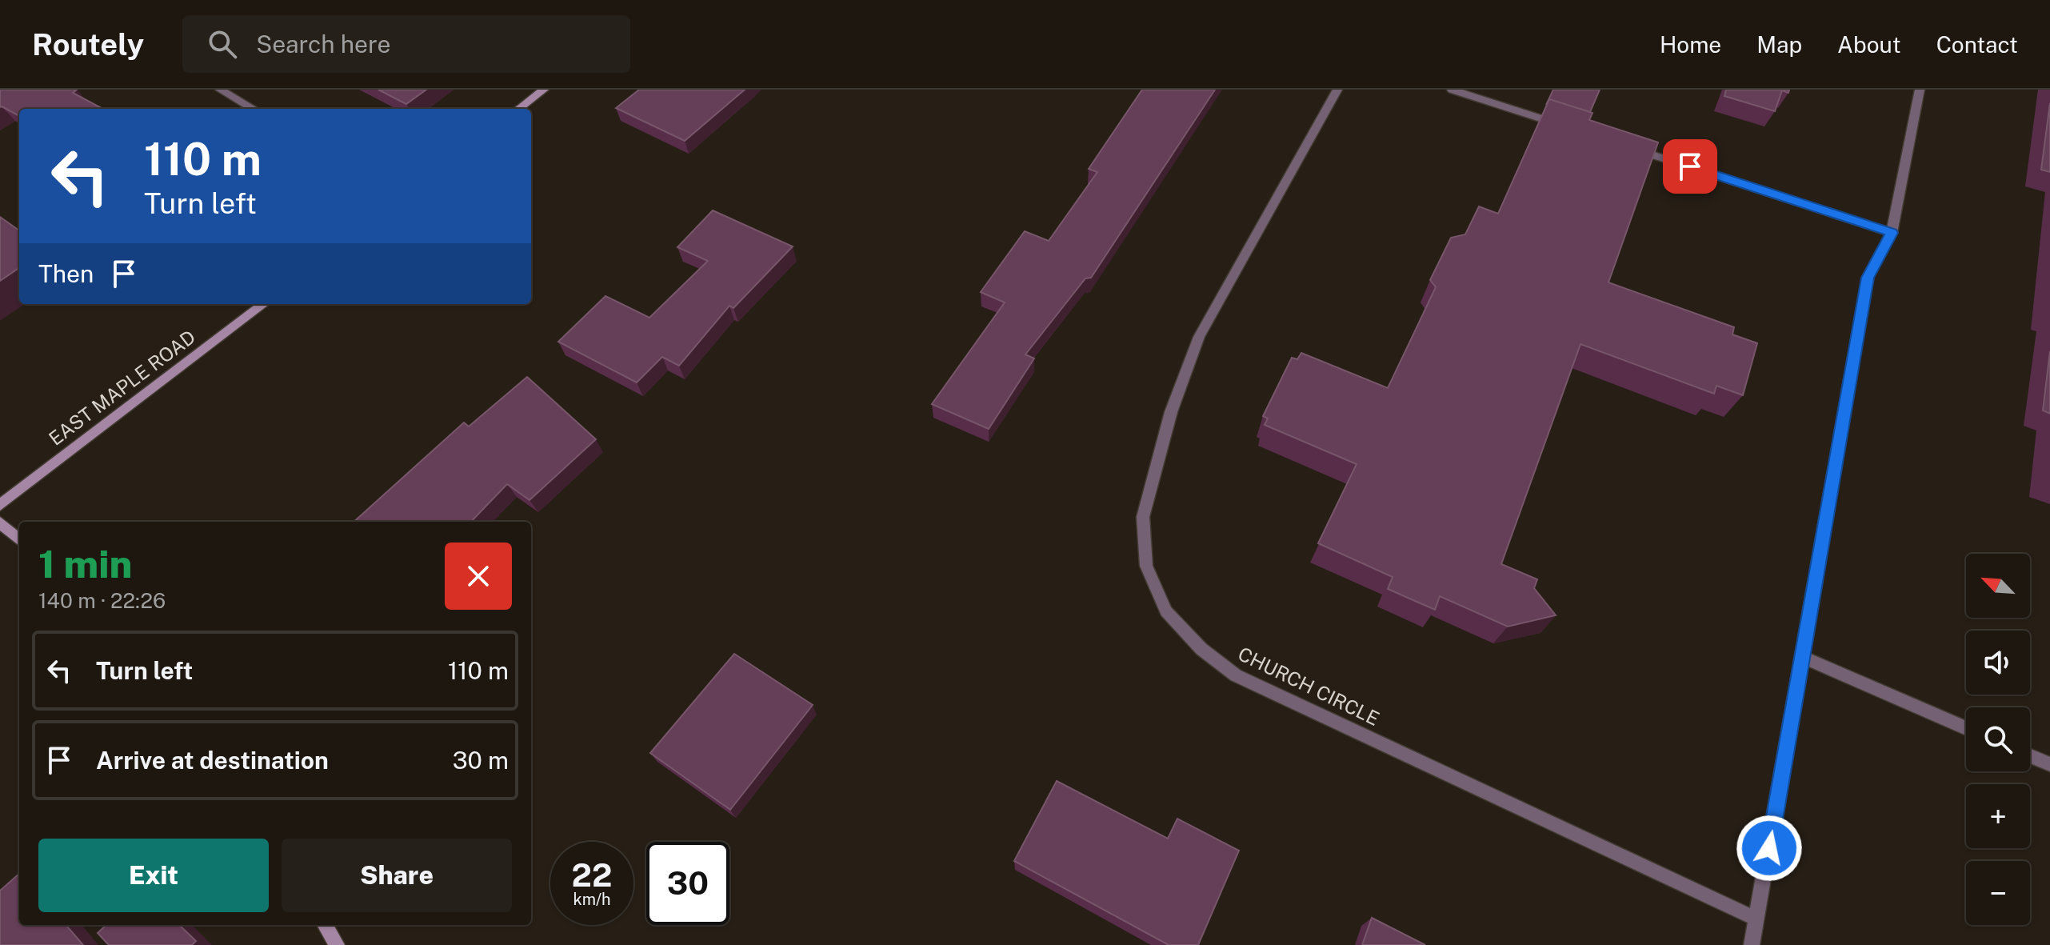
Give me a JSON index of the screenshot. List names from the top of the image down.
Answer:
{
  "streets": {
    "main road": ["EAST MAPLE ROAD"],
    "street": ["CHURCH CIRCLE"]
  },
  "north": "top left",
  "page": {
    "header": "Routely",
    "search": "Search here",
    "nav": [
      "Home",
      "Map",
      "About",
      "Contact"
    ],
    "turn": ["110 m", "Turn left"],
    "then": "Then",
    "heading": ["1 min", "140 m · 22:26"],
    "map_buttons": ["+", "−"],
    "list": [
      {
        "name": "Turn left",
        "value": "110 m"
      },
      {
        "name": "Arrive at destination",
        "value": "30 m"
      }
    ],
    "buttons": ["Exit", "Share"],
    "speed": "22 km/h",
    "limit": "30"
  }
}
